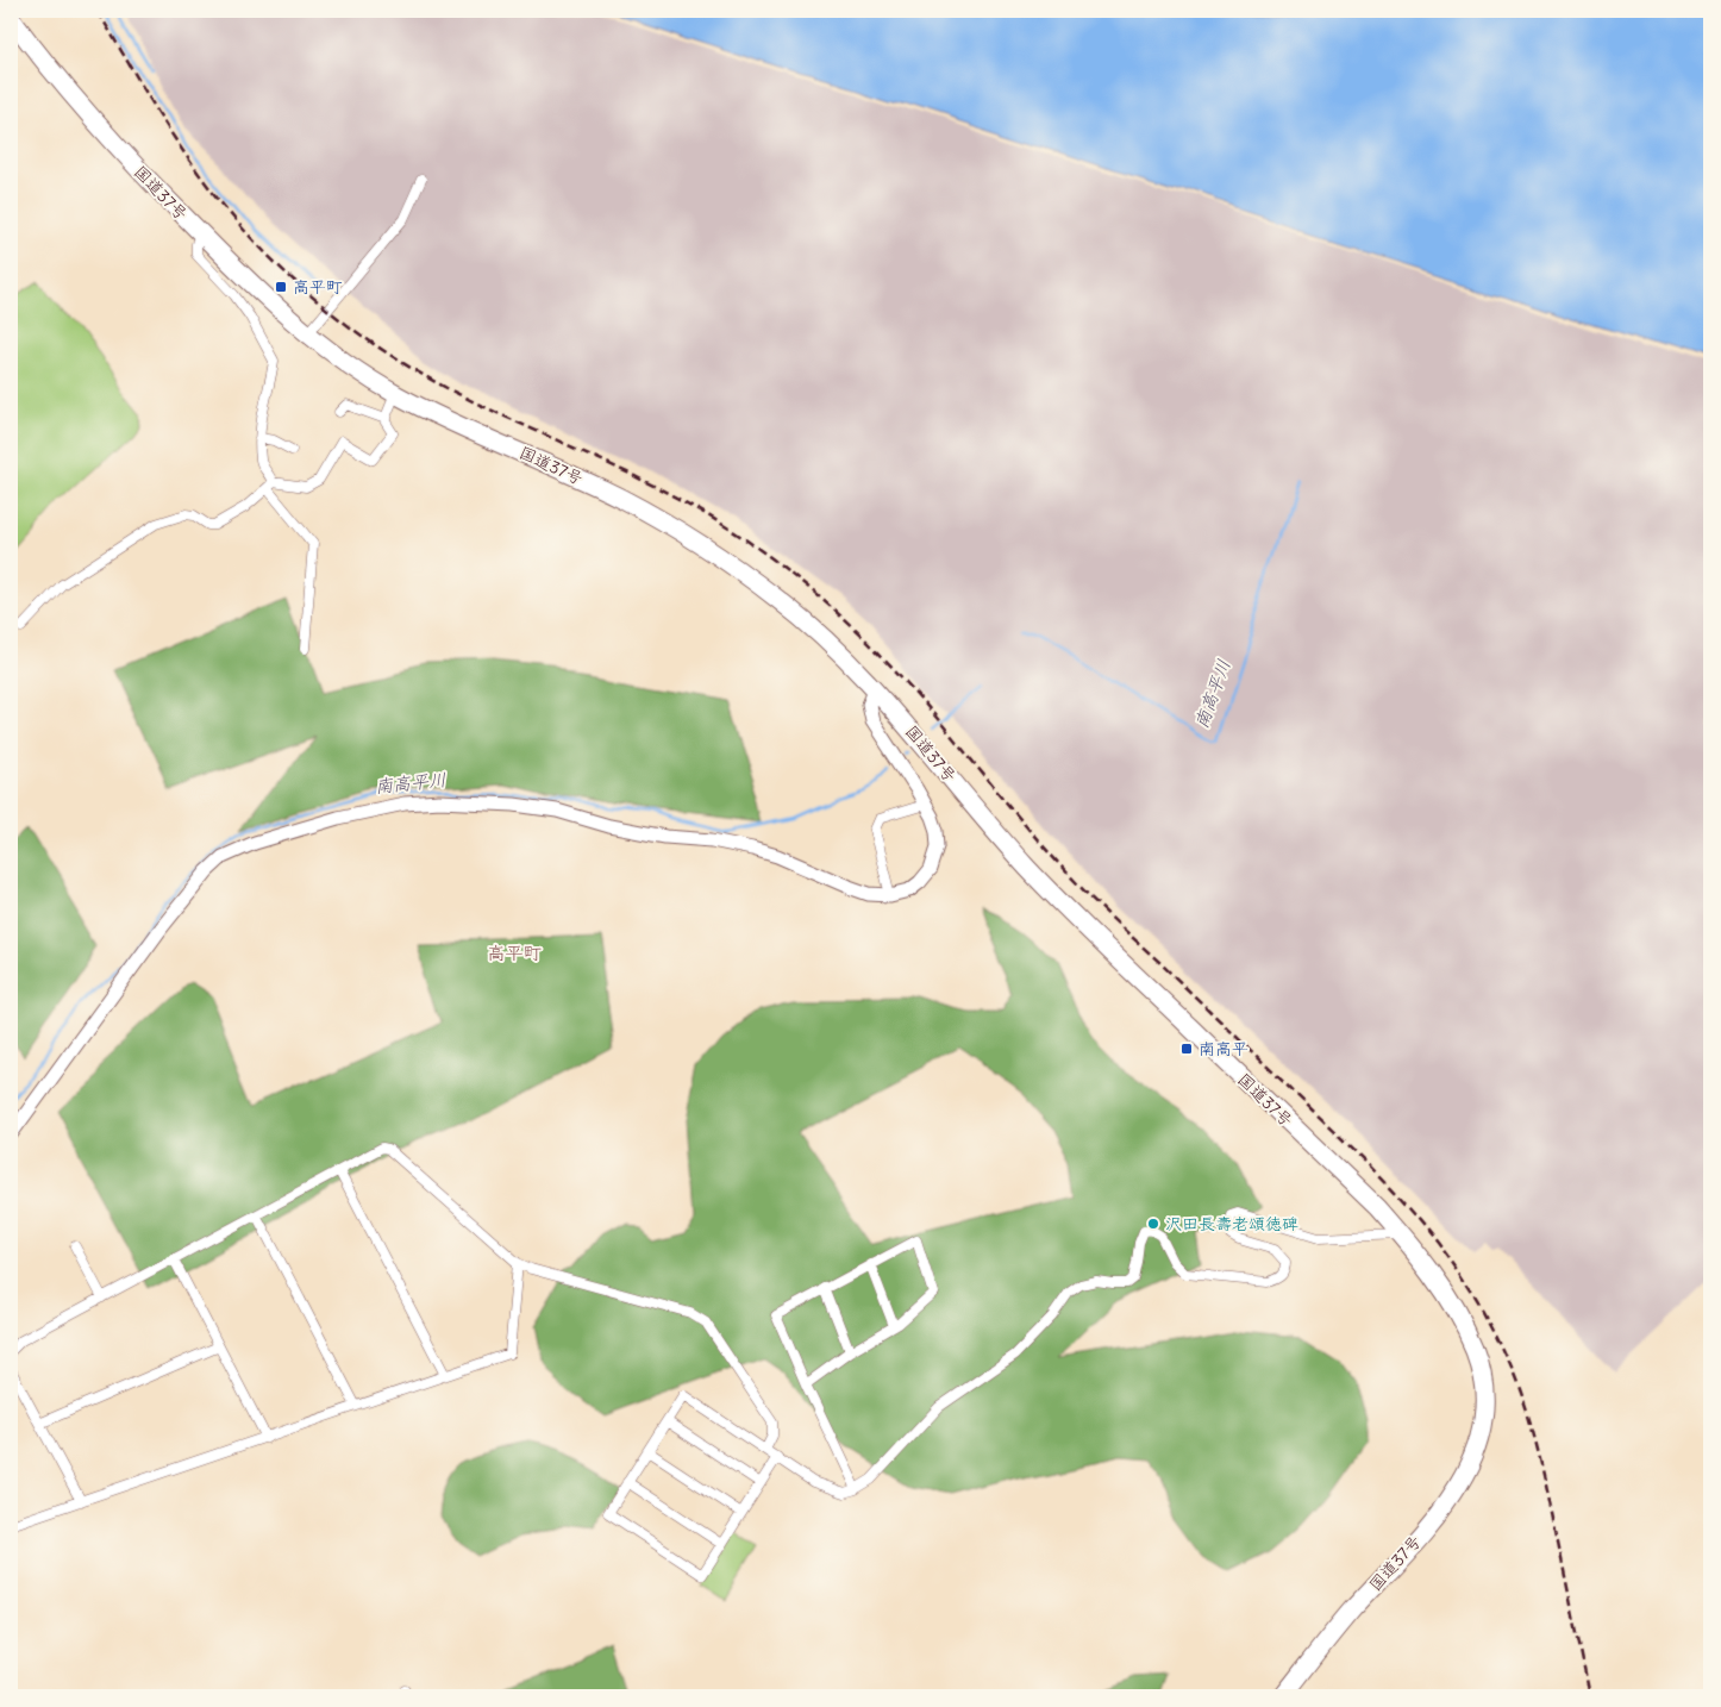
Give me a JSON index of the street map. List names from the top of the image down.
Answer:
{
  "streets": {
    "highway": ["国道37号"]
  },
  "districts": ["高平町"],
  "water": ["南高平川"],
  "places": {
    "transit": ["高平町", "南高平"],
    "other": ["沢田長壽老頌徳碑"]
  }
}
